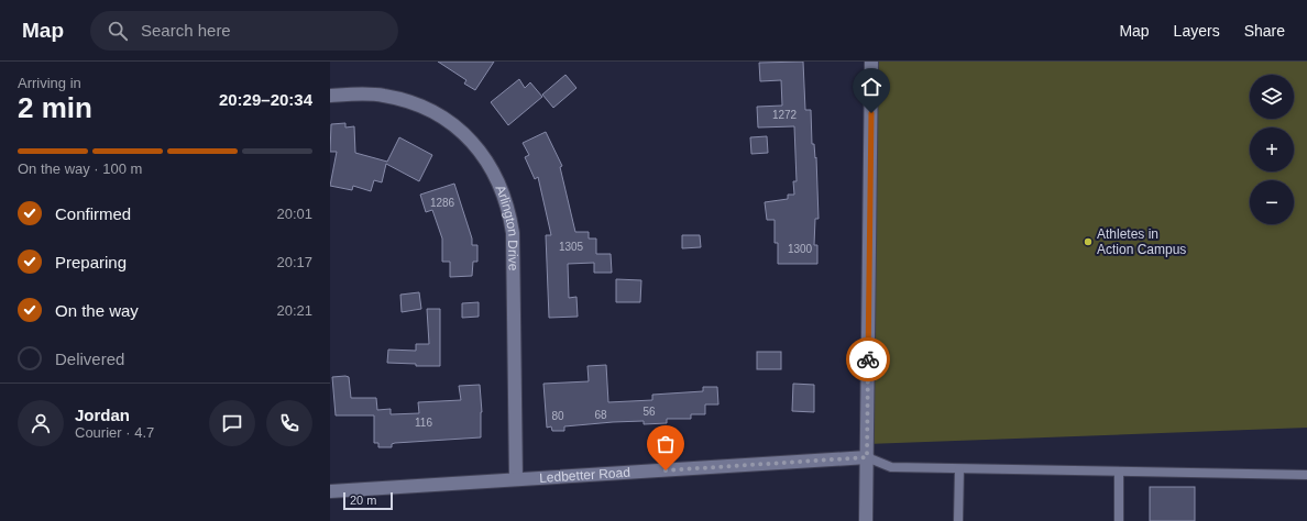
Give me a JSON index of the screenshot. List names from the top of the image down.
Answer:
{
  "streets": {
    "street": ["Arlington Drive", "Ledbetter Road"]
  },
  "crossings": [
    ["Arlington Drive", "Ledbetter Road"]
  ],
  "places": ["Athletes in Action Campus"],
  "house_numbers": [
    "1272",
    "1286",
    "1305",
    "1300",
    "56",
    "68",
    "80",
    "116"
  ],
  "scale_bar": "20 m",
  "page": {
    "header": "Map",
    "search": "Search here",
    "nav": ["Map", "Layers", "Share"],
    "heading": ["2 min", "Arriving in", "20:29–20:34"],
    "panel": ["Jordan", "Courier · 4.7"],
    "map_buttons": ["+", "−"],
    "bar": "On the way · 100 m",
    "list": [
      ["Confirmed", "20:01"],
      ["Preparing", "20:17"],
      ["On the way", "20:21"],
      "Delivered"
    ],
    "scale": "20 m"
  }
}
